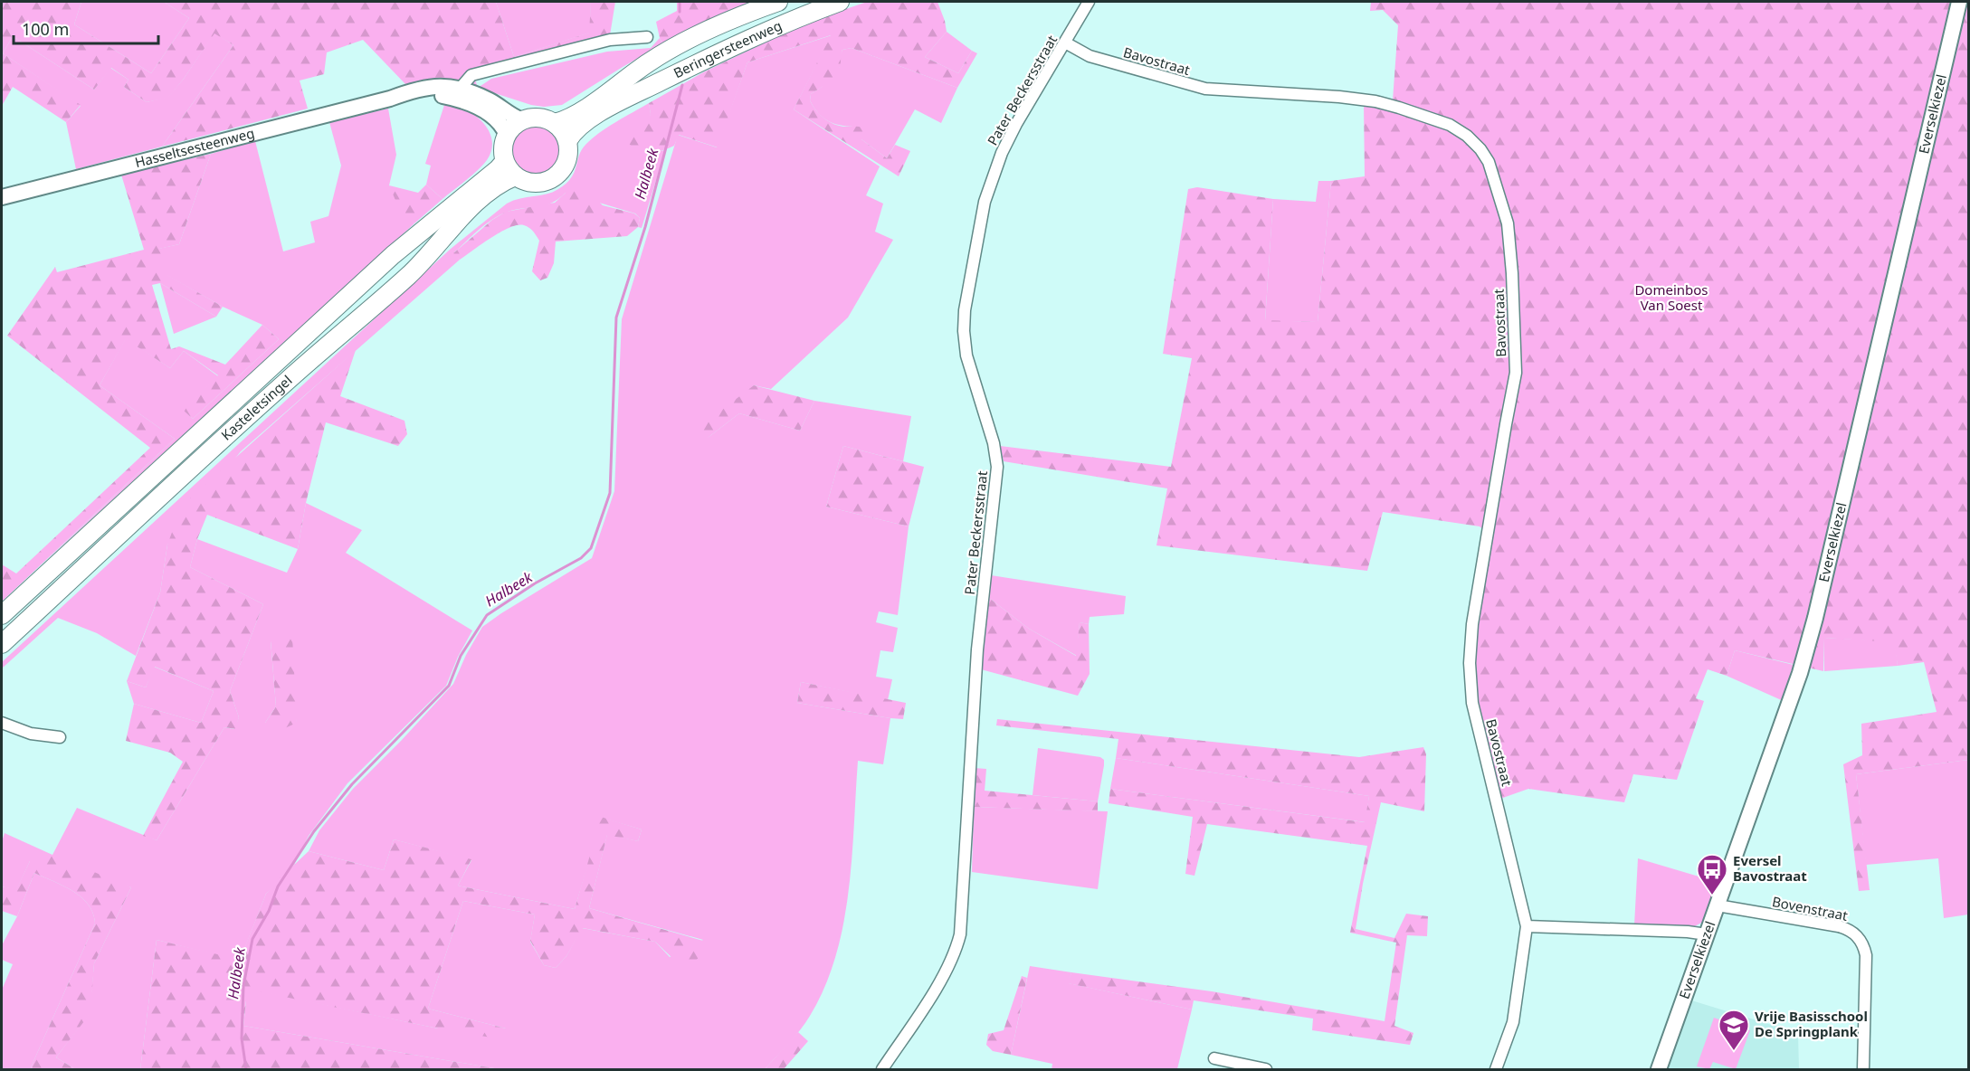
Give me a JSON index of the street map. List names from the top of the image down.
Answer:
{
  "streets": {
    "main road": ["Beringersteenweg", "Hasseltsesteenweg", "Kasteletsingel"],
    "street": [
      "Bavostraat",
      "Pater Beckersstraat",
      "Everselkiezel",
      "Bovenstraat"
    ]
  },
  "crossings": [
    ["Bavostraat", "Pater Beckersstraat"],
    ["Everselkiezel", "Bovenstraat"],
    ["Hasseltsesteenweg", "Kasteletsingel"]
  ],
  "water": ["Halbeek"],
  "parks": ["Domeinbos Van Soest"],
  "places": {
    "bus stop": ["Eversel Bavostraat"],
    "school or university": ["Vrije Basisschool De Springplank"]
  },
  "scale_bar": "100 m"
}
